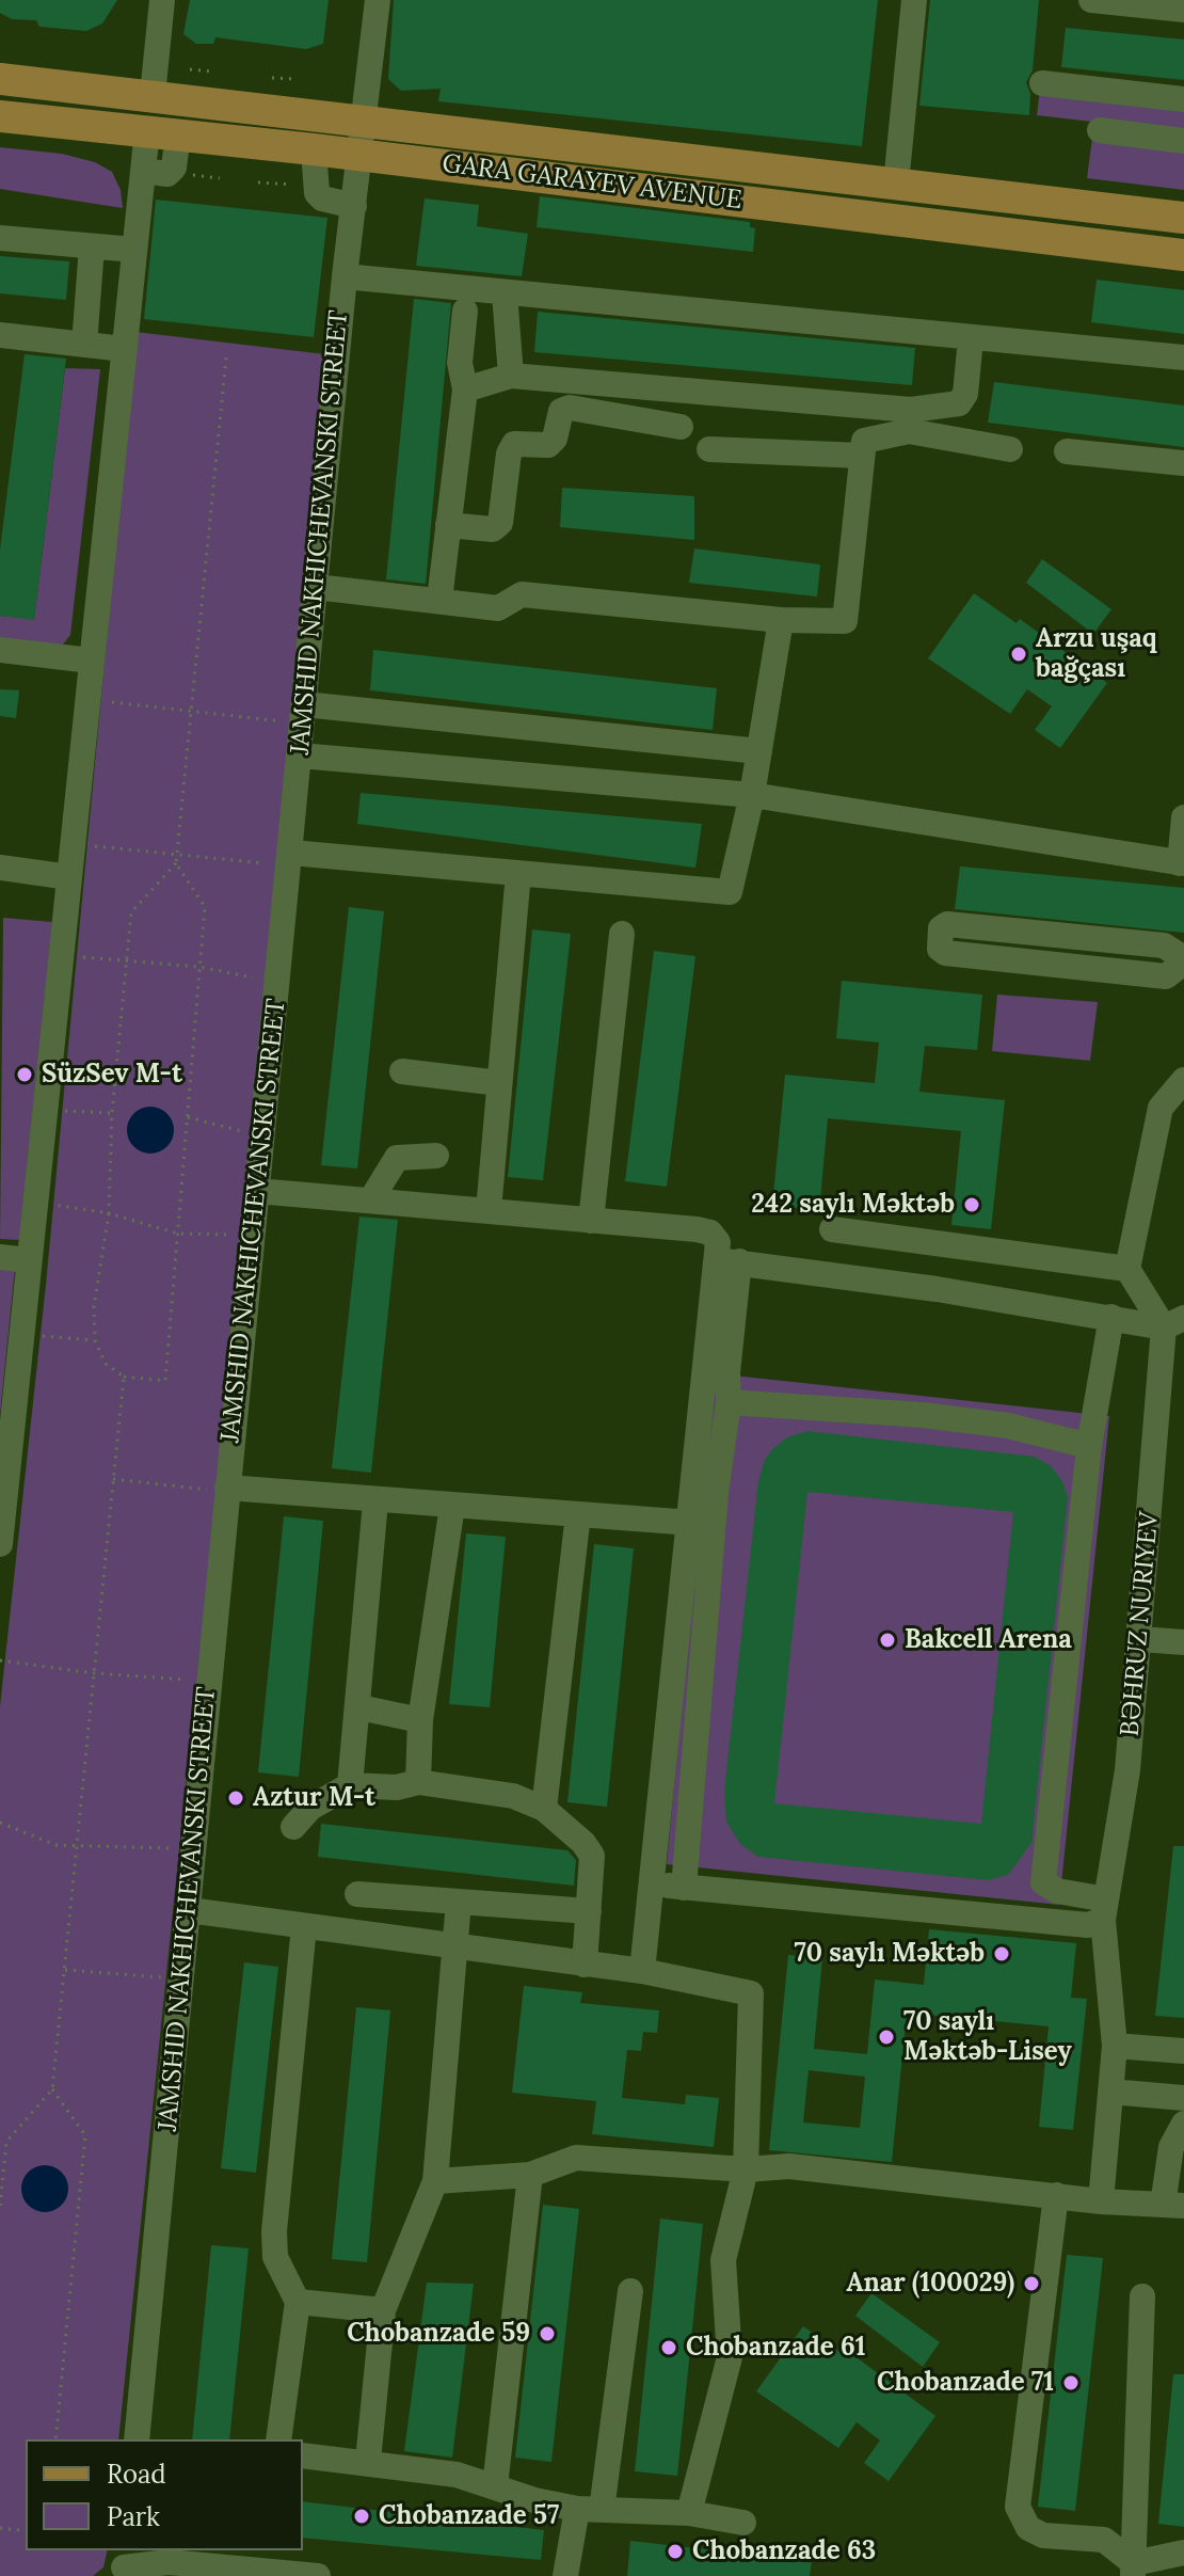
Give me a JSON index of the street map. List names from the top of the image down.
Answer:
{
  "streets": {
    "main road": ["GARA GARAYEV AVENUE"],
    "street": ["JAMSHID NAKHICHEVANSKI STREET", "BƏHRUZ NURIYEV"]
  },
  "crossings": [
    ["GARA GARAYEV AVENUE", "JAMSHID NAKHICHEVANSKI STREET"]
  ],
  "places": [
    "Arzu uşaq bağçası",
    "SüzSev M-t",
    "242 saylı Məktəb",
    "Bakcell Arena",
    "Aztur M-t",
    "70 saylı Məktəb",
    "70 saylı Məktəb-Lisey",
    "Anar (100029)",
    "Chobanzade 59",
    "Chobanzade 61",
    "Chobanzade 71",
    "Chobanzade 57",
    "Chobanzade 63"
  ],
  "legend": ["Road", "Park"]
}
